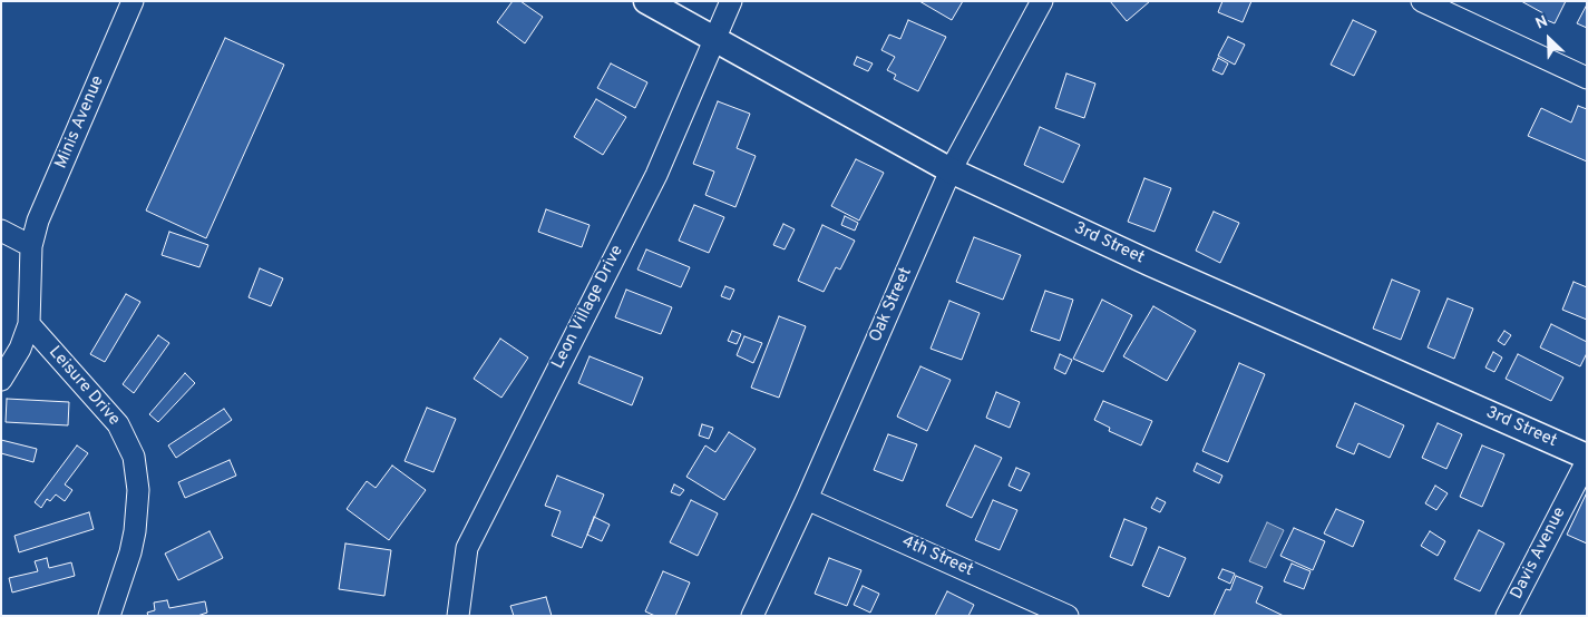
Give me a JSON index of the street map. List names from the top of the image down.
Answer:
{
  "streets": {
    "street": [
      "Minis Avenue",
      "3rd Street",
      "Oak Street",
      "Leon Village Drive",
      "Leisure Drive",
      "Davis Avenue",
      "4th Street"
    ]
  },
  "crossings": [
    ["Minis Avenue", "Leisure Drive"],
    ["3rd Street", "Oak Street"],
    ["3rd Street", "Leon Village Drive"],
    ["Oak Street", "4th Street"]
  ],
  "north": "top left"
}
